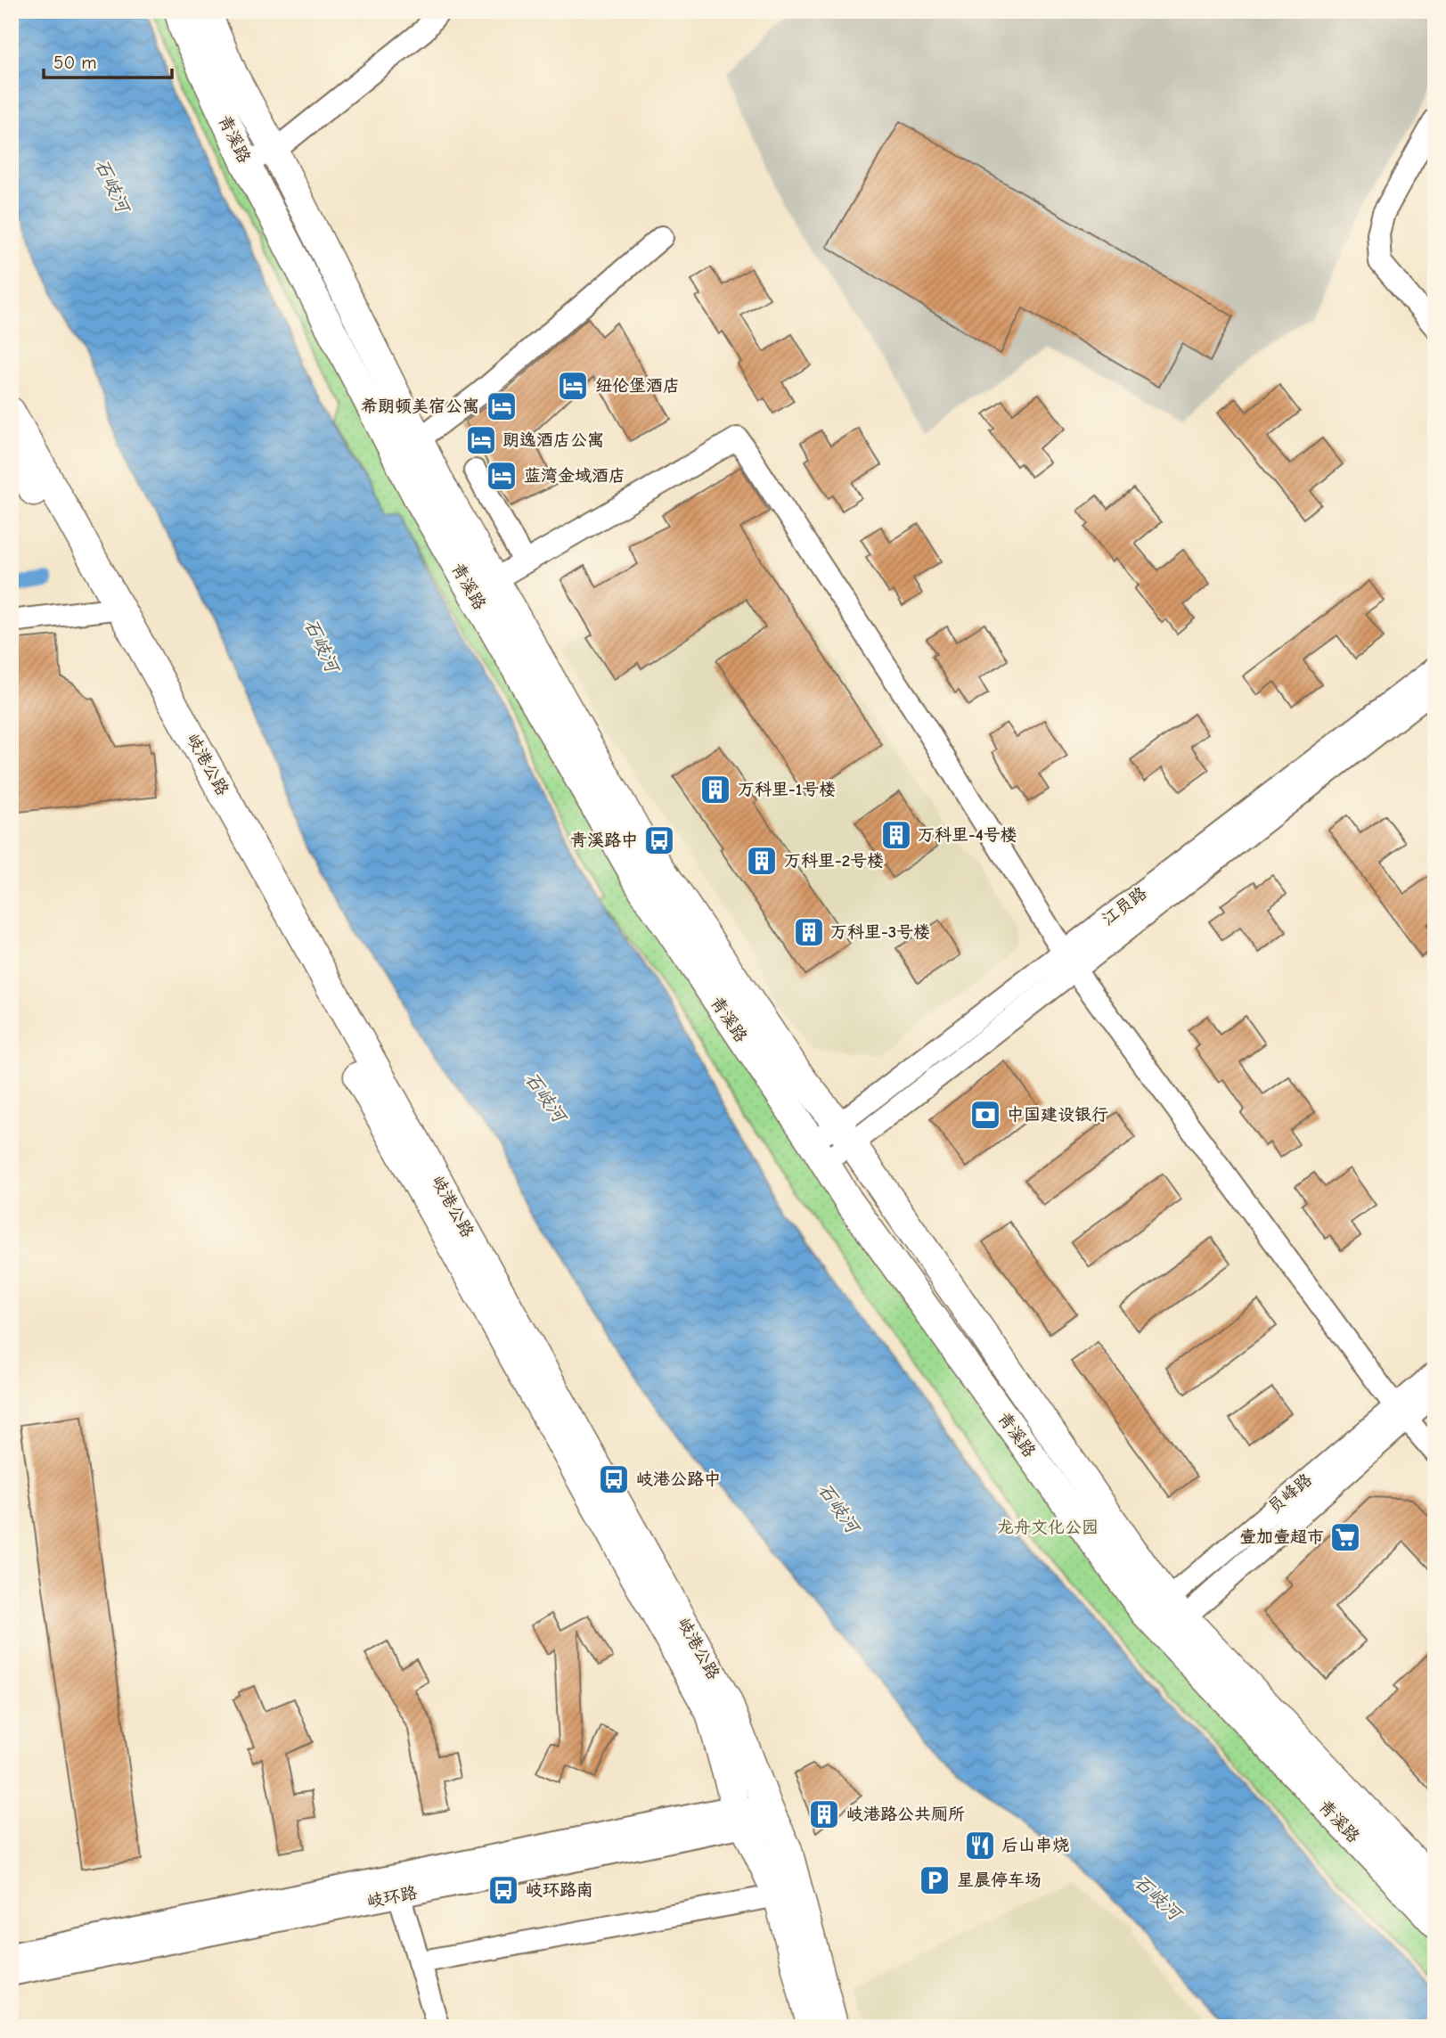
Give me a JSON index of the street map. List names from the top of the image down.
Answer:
{
  "streets": {
    "main road": ["青溪路", "岐港公路"],
    "street": ["江员路", "员峰路", "岐环路"]
  },
  "crossings": [
    ["青溪路", "江员路"],
    ["青溪路", "员峰路"],
    ["岐港公路", "岐环路"]
  ],
  "water": ["石岐河"],
  "parks": ["龙舟文化公园"],
  "places": {
    "hotel": [
      "纽伦堡酒店",
      "希朗顿美宿公寓",
      "朗逸酒店公寓",
      "蓝湾金域酒店"
    ],
    "building": [
      "万科里-1号楼",
      "万科里-4号楼",
      "万科里-2号楼",
      "万科里-3号楼",
      "岐港路公共厕所"
    ],
    "bus stop": ["青溪路中", "岐港公路中", "岐环路南"],
    "bank": ["中国建设银行"],
    "supermarket": ["壹加壹超市"],
    "restaurant": ["后山串烧"],
    "parking": ["星晨停车场"]
  },
  "scale_bar": "50 m"
}
